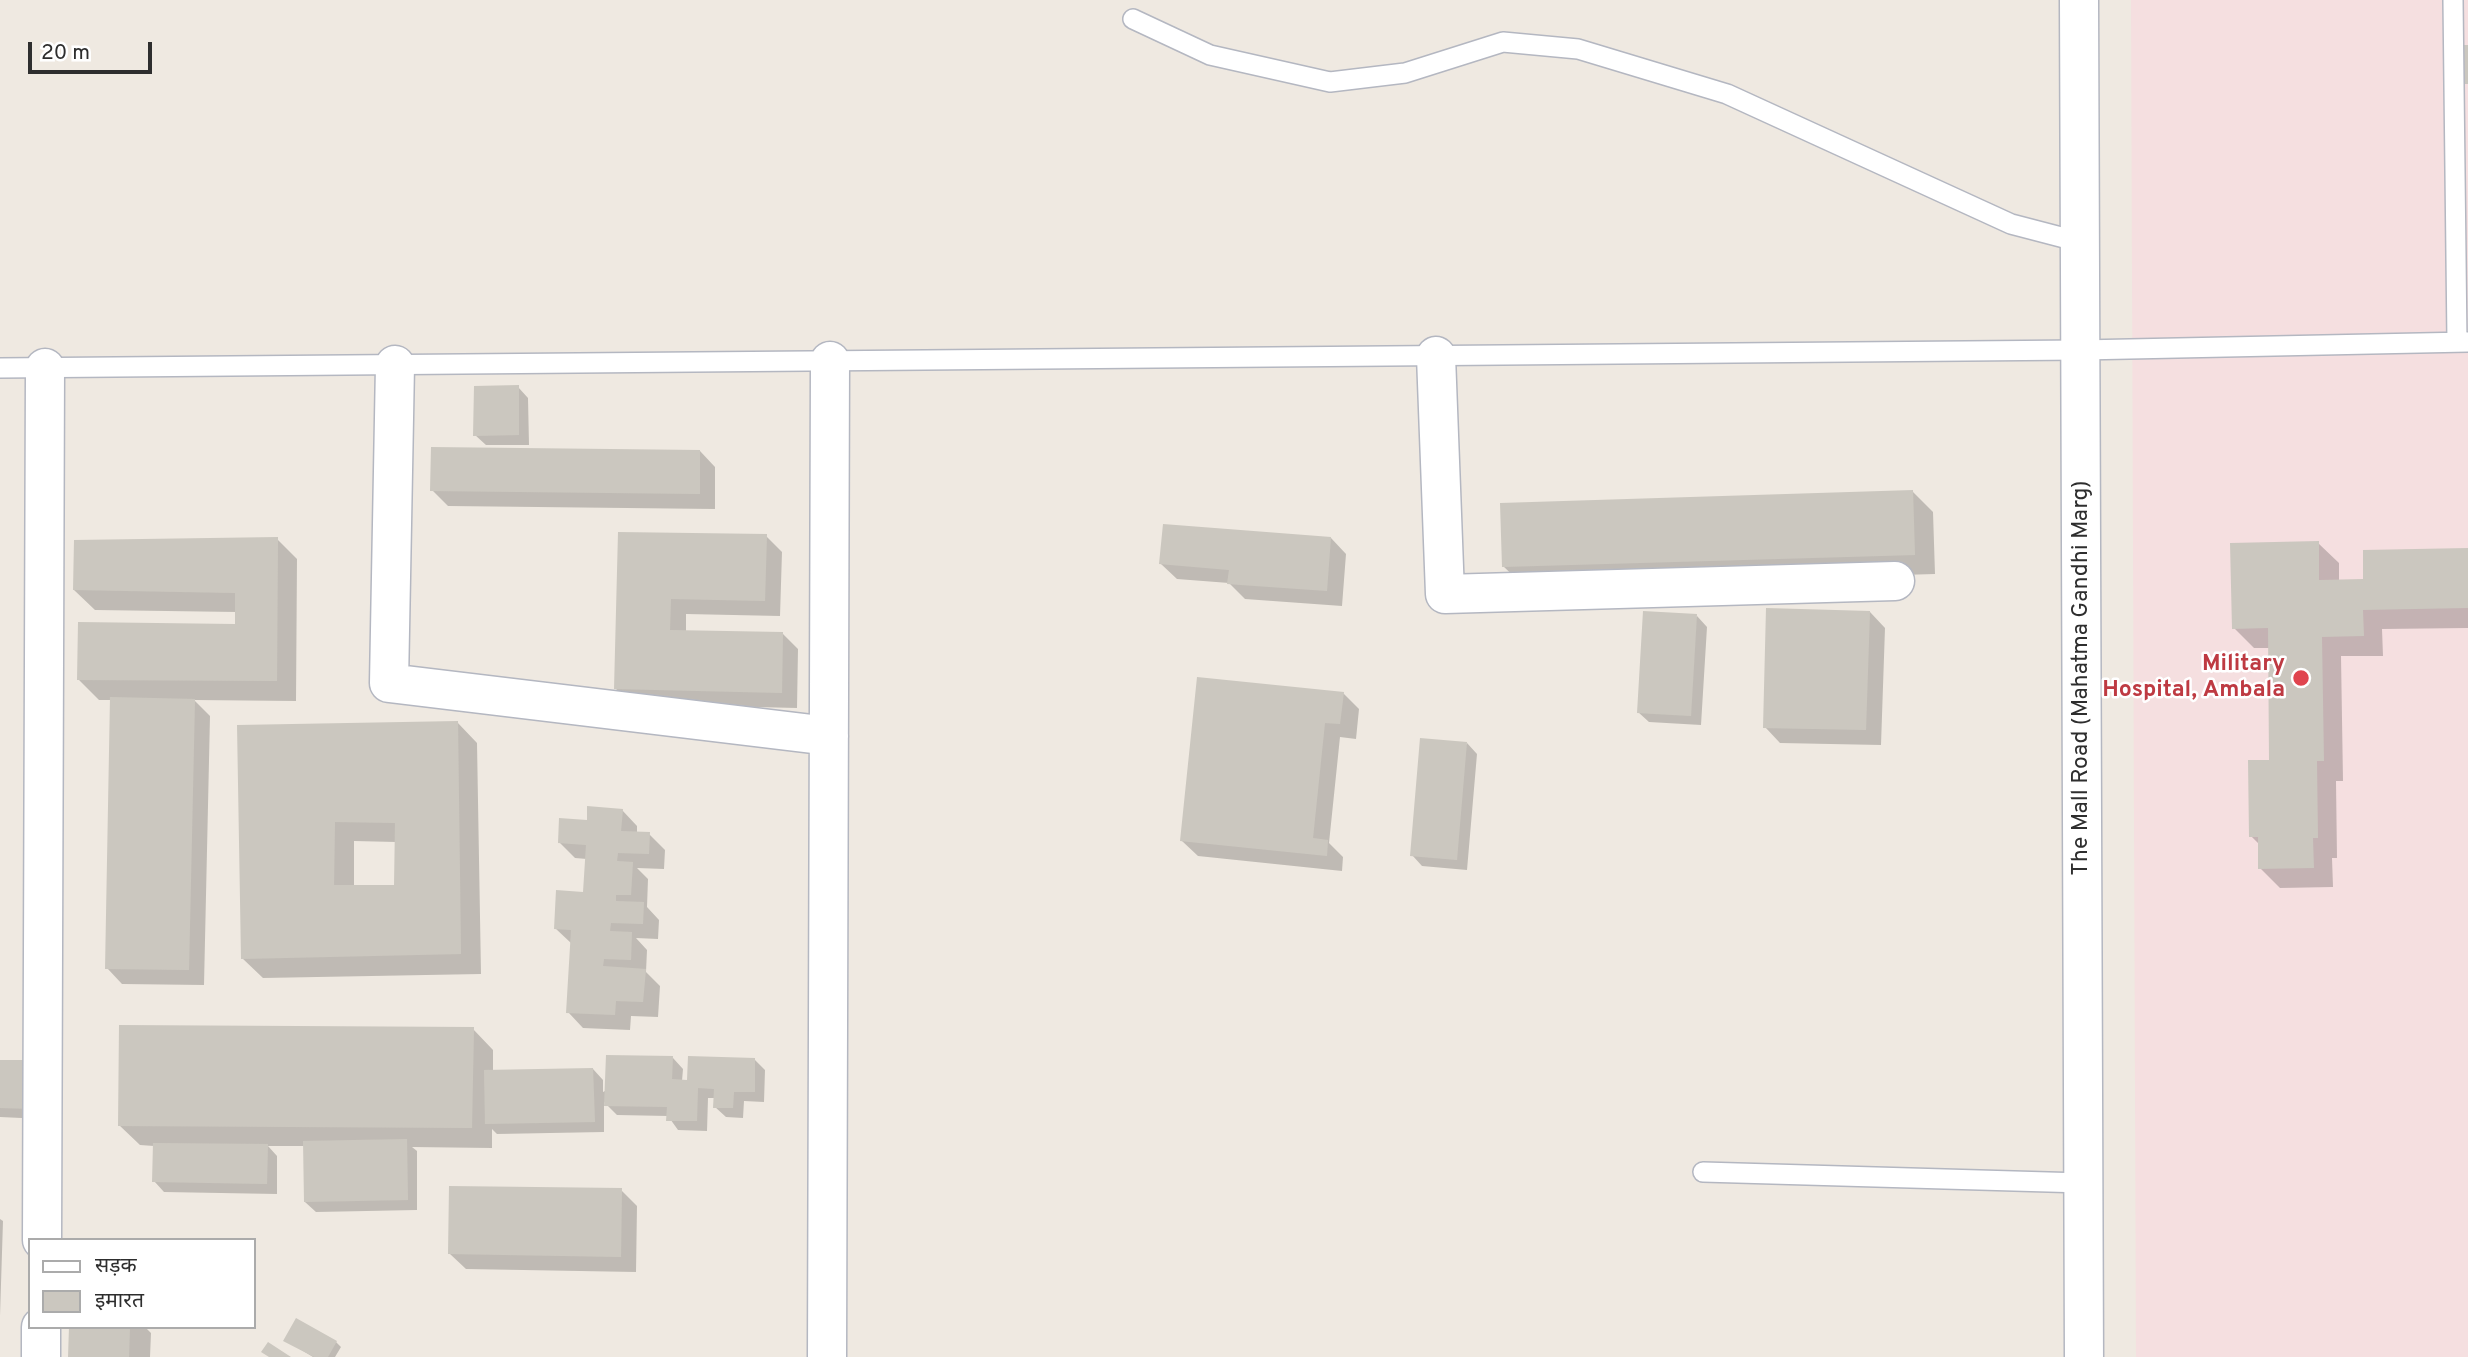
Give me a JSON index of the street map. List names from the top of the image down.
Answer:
{
  "streets": {
    "street": ["The Mall Road (Mahatma Gandhi Marg)"]
  },
  "places": ["Military Hospital, Ambala"],
  "legend": ["सड़क", "इमारत"],
  "scale_bar": "20 m"
}
